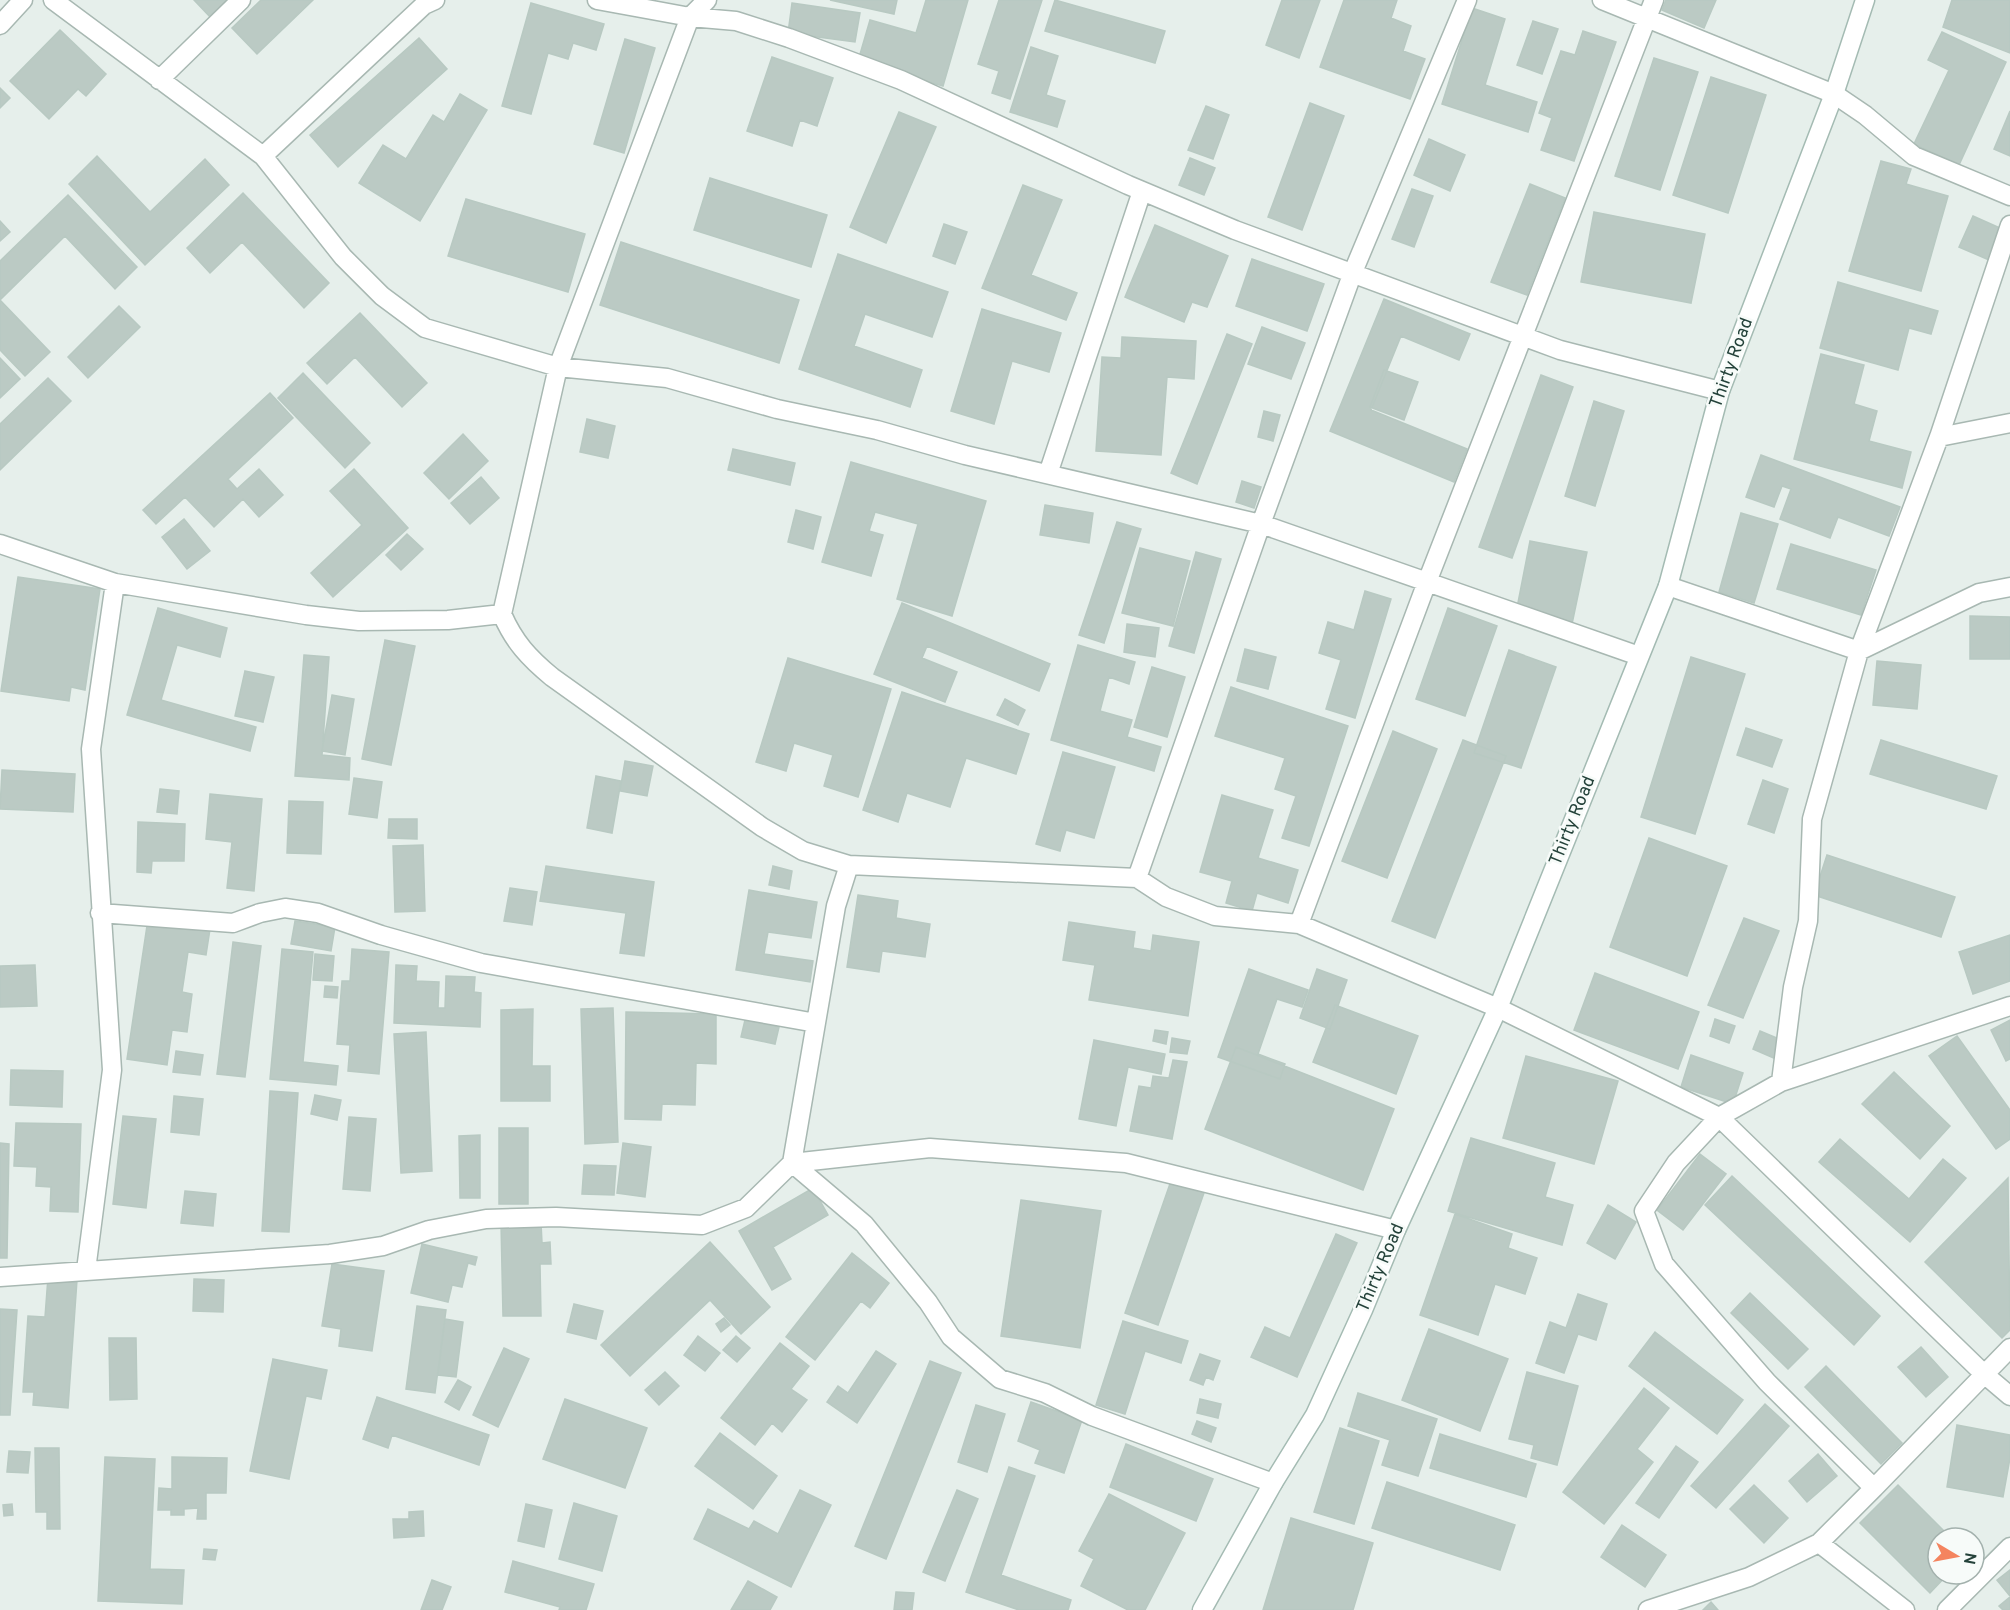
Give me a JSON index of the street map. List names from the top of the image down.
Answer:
{
  "streets": {
    "street": ["Thirty Road"]
  },
  "north": "right"
}
